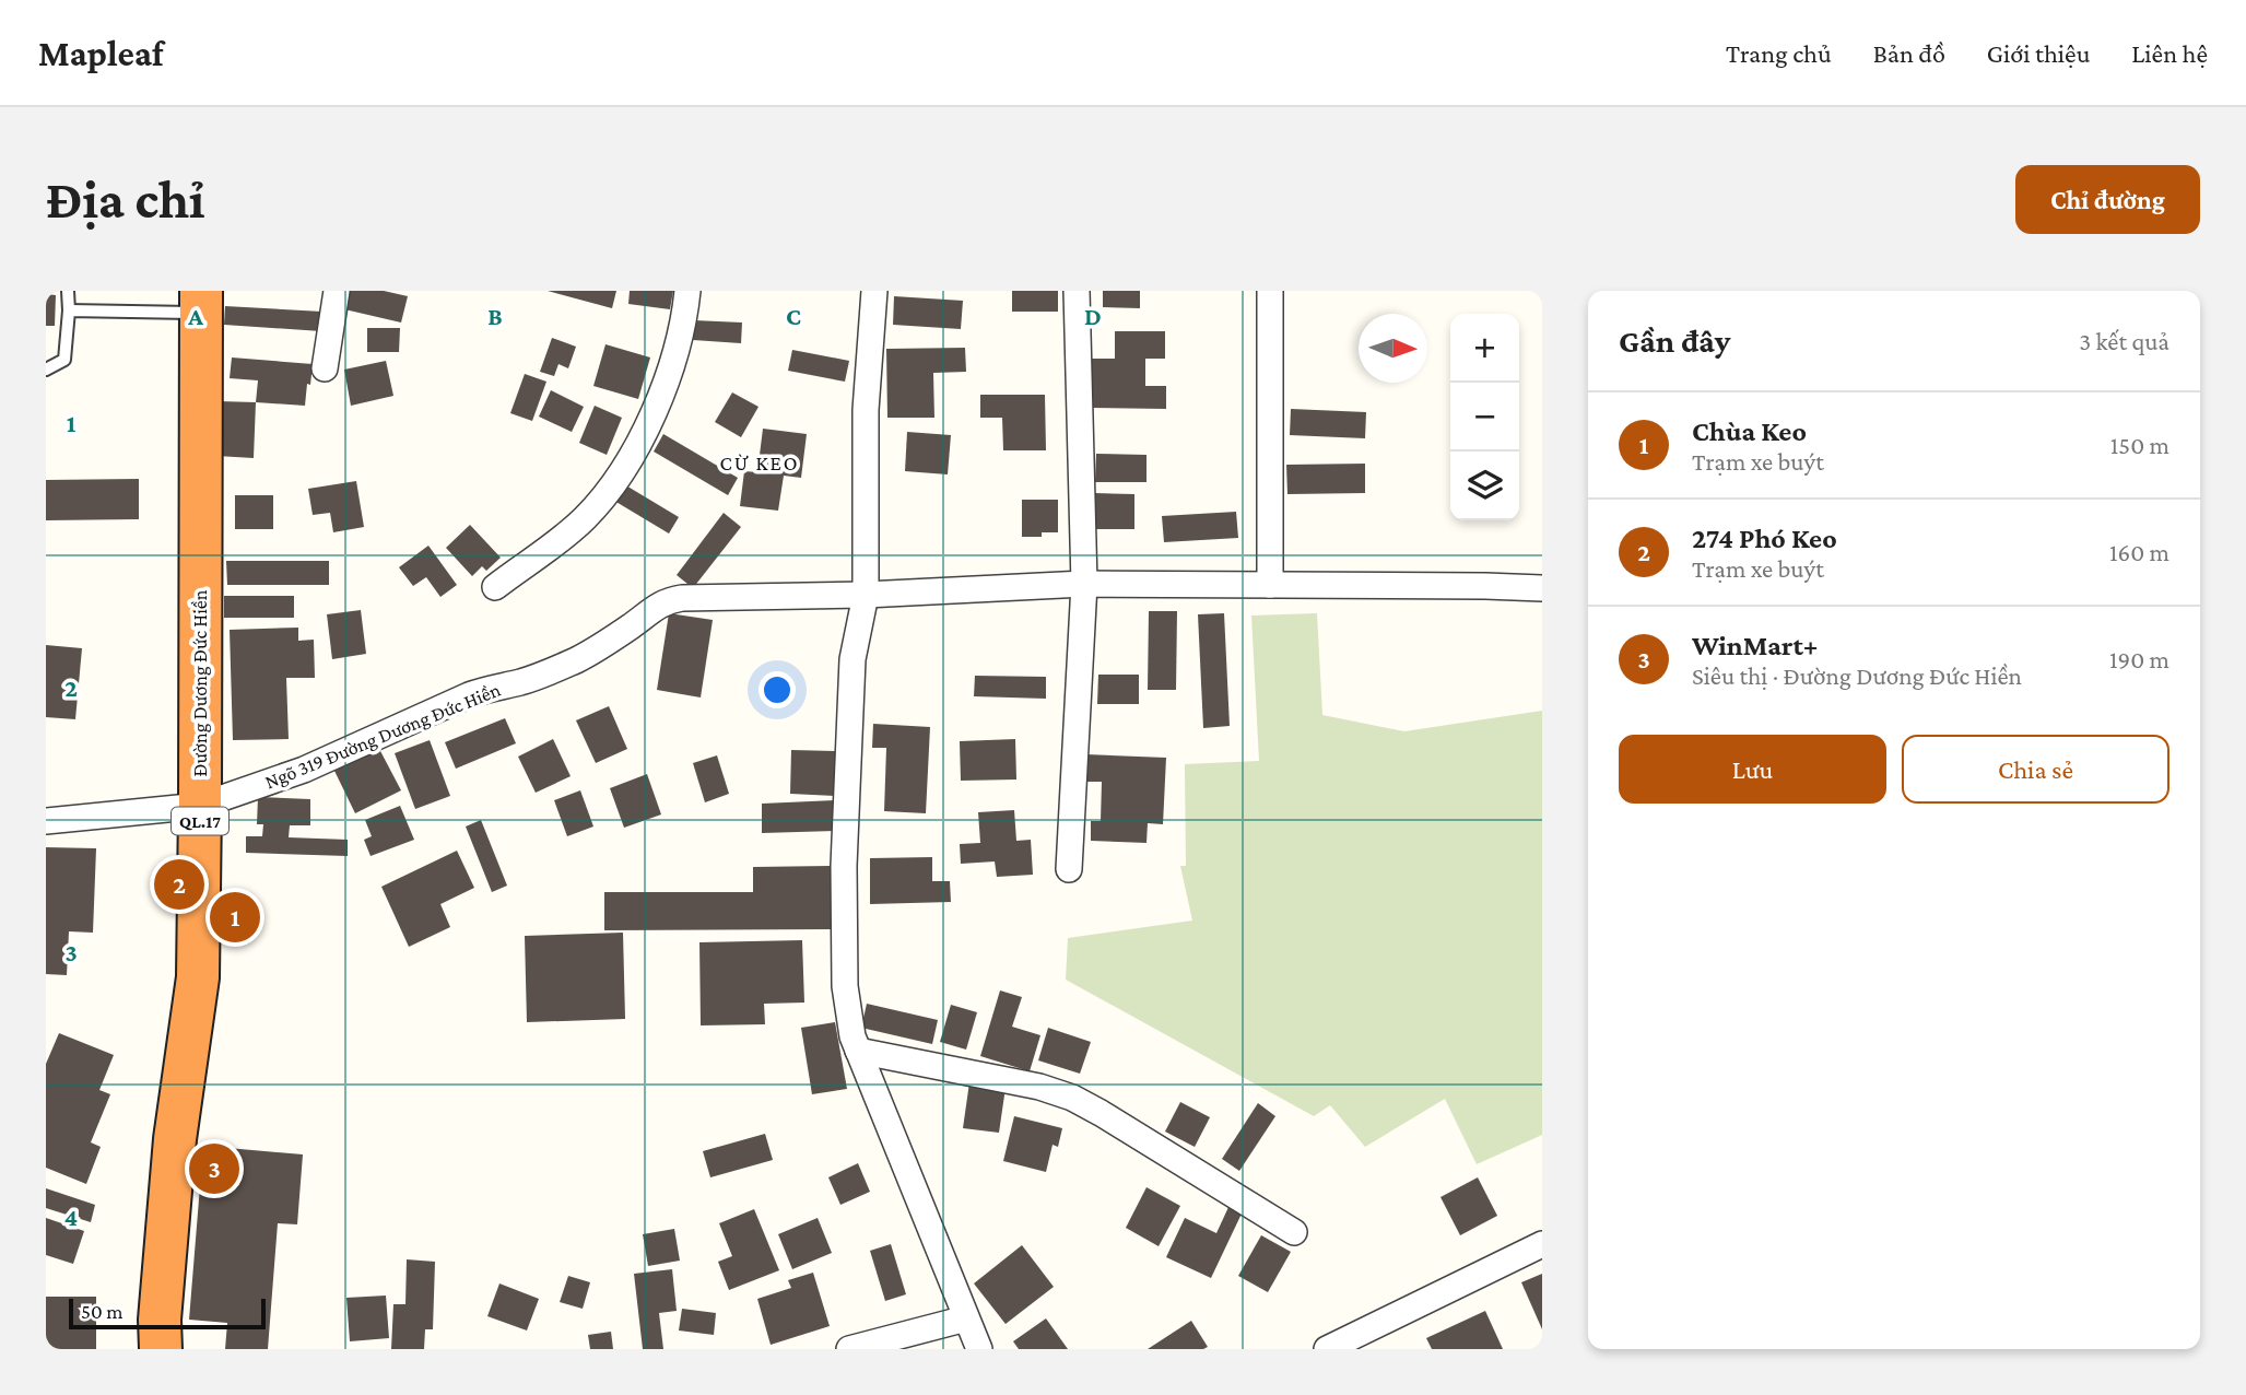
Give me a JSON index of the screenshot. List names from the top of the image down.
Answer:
{
  "streets": {
    "highway": ["Đường Dương Đức Hiền", "QL.17"],
    "street": ["Ngõ 319 Đường Dương Đức Hiền"]
  },
  "crossings": [
    ["Đường Dương Đức Hiền", "Ngõ 319 Đường Dương Đức Hiền"]
  ],
  "districts": ["CỪ KEO"],
  "scale_bar": "50 m",
  "north": "right",
  "page": {
    "header": "Mapleaf",
    "nav": [
      "Trang chủ",
      "Bản đồ",
      "Giới thiệu",
      "Liên hệ"
    ],
    "buttons": [
      "Chỉ đường",
      ["Lưu", "Chia sẻ"]
    ],
    "title": "Địa chỉ",
    "heading": ["Gần đây", "3 kết quả"],
    "map_buttons": ["+", "−"],
    "list": [
      {
        "mark": "1",
        "name": "Chùa Keo",
        "note": "Trạm xe buýt",
        "value": "150 m"
      },
      {
        "mark": "2",
        "name": "274 Phó Keo",
        "note": "Trạm xe buýt",
        "value": "160 m"
      },
      {
        "mark": "3",
        "name": "WinMart+",
        "note": "Siêu thị · Đường Dương Đức Hiền",
        "value": "190 m"
      }
    ],
    "pins": ["2", "1", "3"],
    "scale": "50 m"
  },
  "grid": {
    "columns": [
      "A",
      "B",
      "C",
      "D"
    ],
    "rows": [
      "1",
      "2",
      "3",
      "4"
    ]
  }
}
